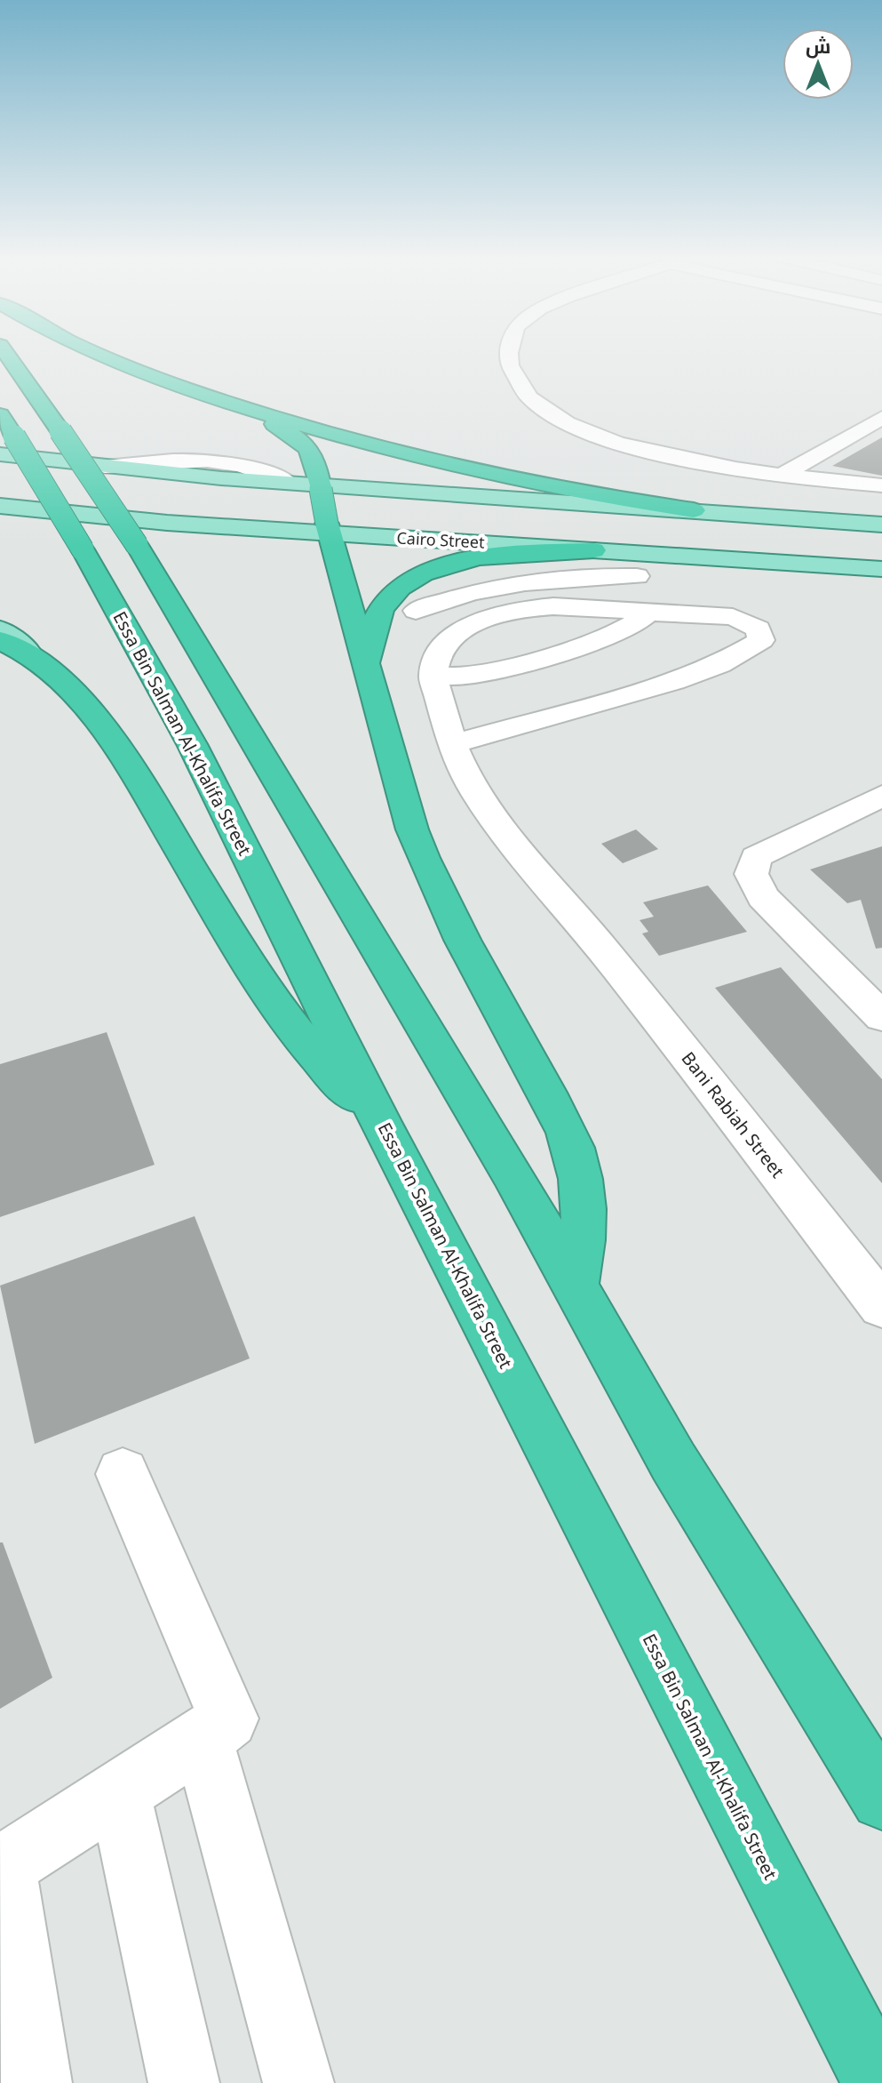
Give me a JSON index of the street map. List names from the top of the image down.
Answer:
{
  "streets": {
    "highway": ["Essa Bin Salman Al-Khalifa Street"],
    "main road": ["Cairo Street"],
    "street": ["Bani Rabiah Street"]
  },
  "north": "top"
}
